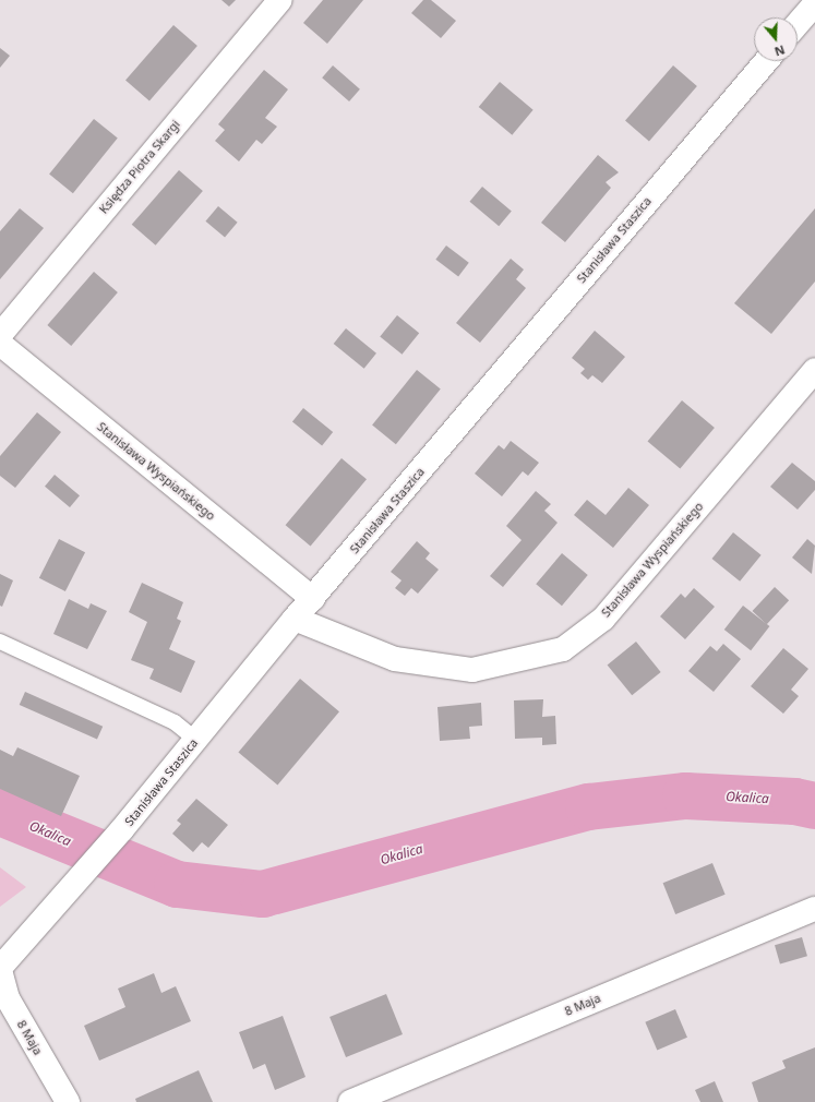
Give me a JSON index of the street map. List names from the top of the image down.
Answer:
{
  "streets": {
    "street": [
      "Księdza Piotra Skargi",
      "Stanisława Staszica",
      "Stanisława Wyspiańskiego",
      "8 Maja"
    ]
  },
  "crossings": [
    ["Stanisława Staszica", "Stanisława Wyspiańskiego"],
    ["Stanisława Staszica", "8 Maja"]
  ],
  "water": ["Okalica"],
  "north": "bottom"
}
